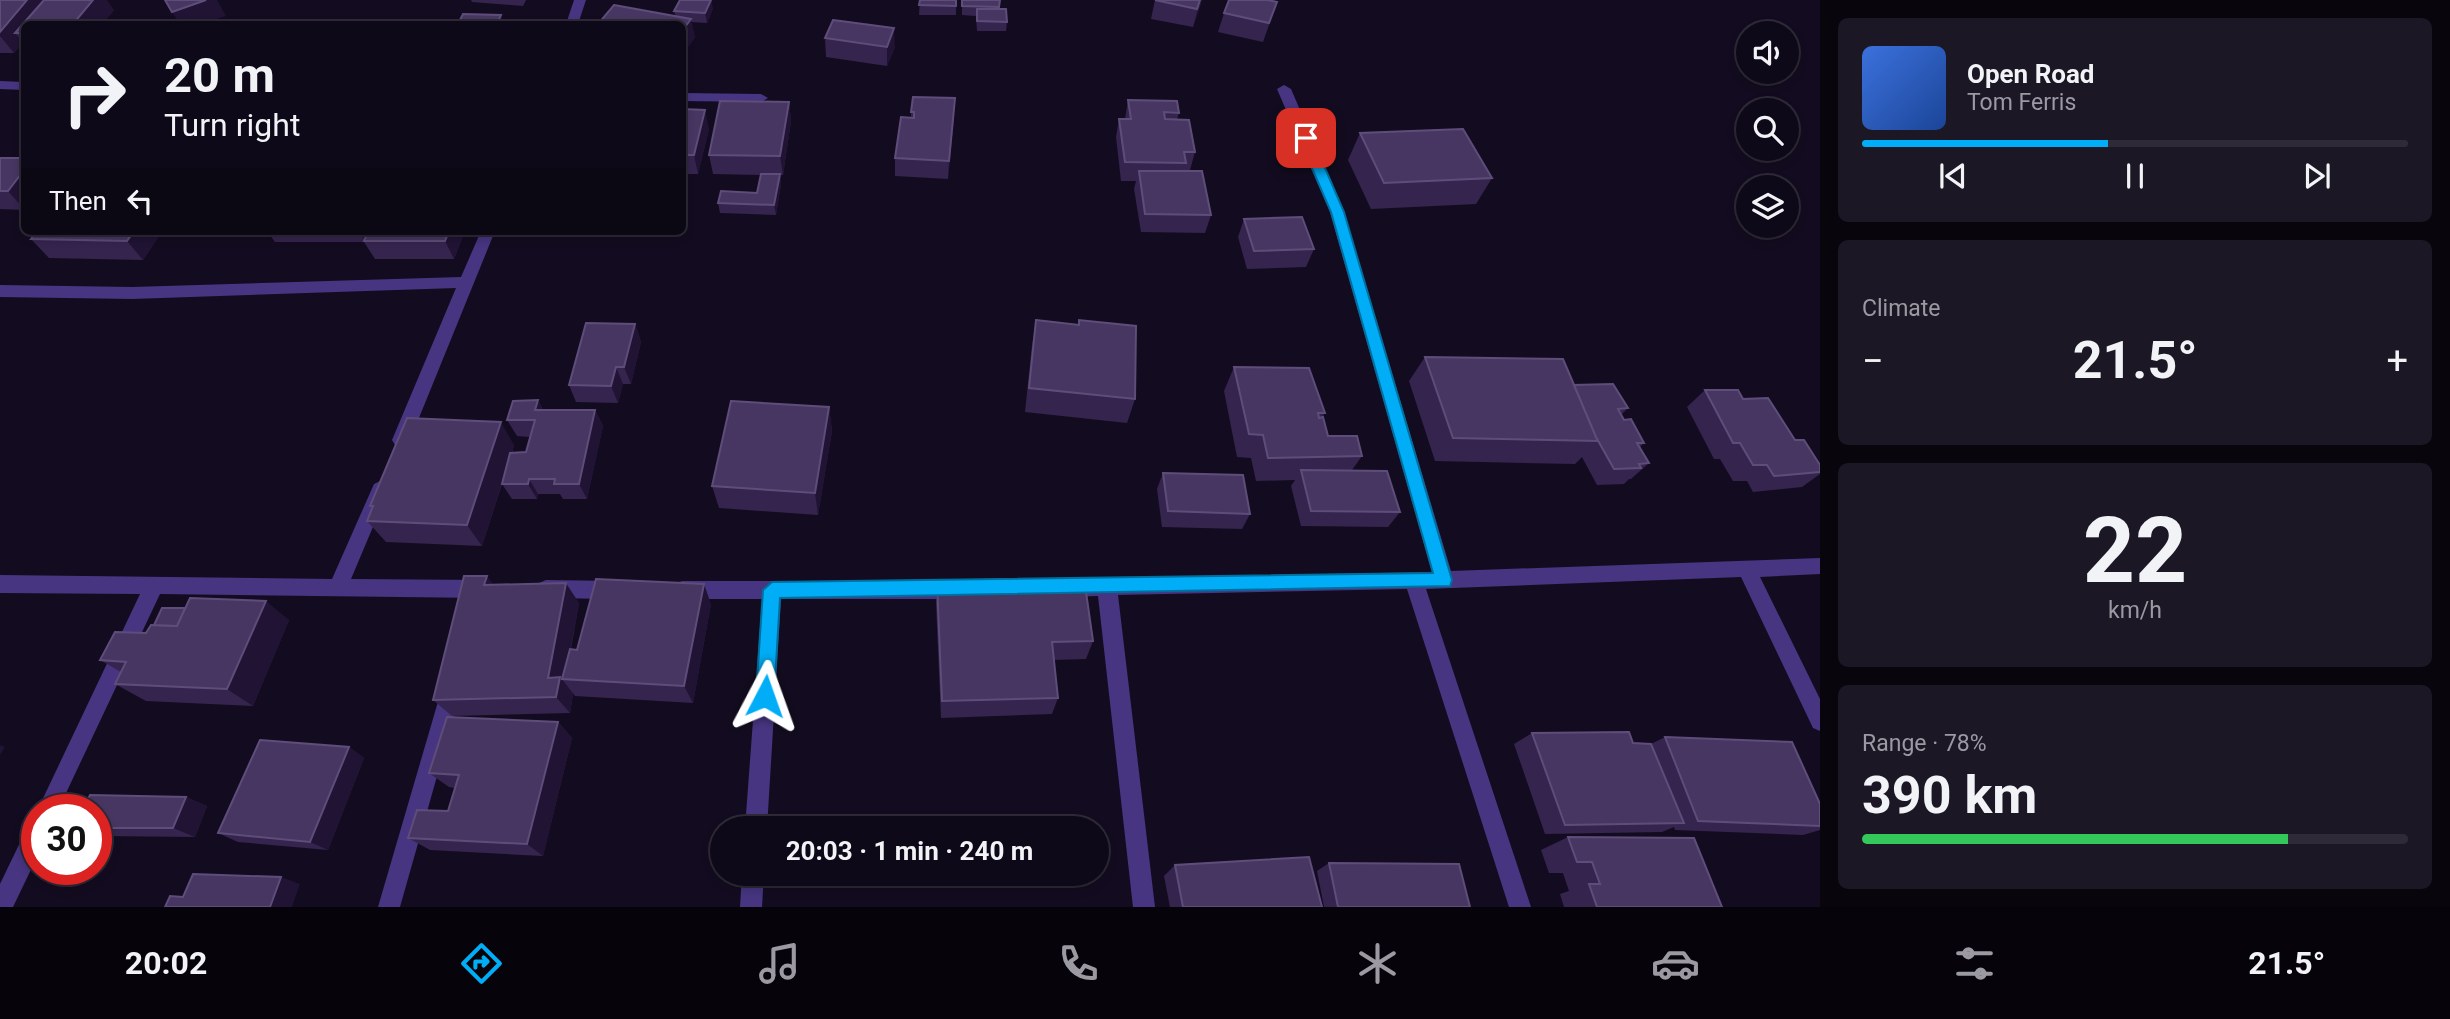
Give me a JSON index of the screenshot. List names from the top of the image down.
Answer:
{
  "page": {
    "turn": ["20 m", "Turn right"],
    "song": ["Open Road", "Tom Ferris"],
    "then": "Then",
    "tile": [
      "Climate",
      ["22", "km/h"],
      ["Range · 78%", "390 km"]
    ],
    "heat": ["−", "21.5°", "+"],
    "limit": "30",
    "trip": "20:03 · 1 min · 240 m",
    "tabs": ["20:02", "21.5°"]
  }
}
